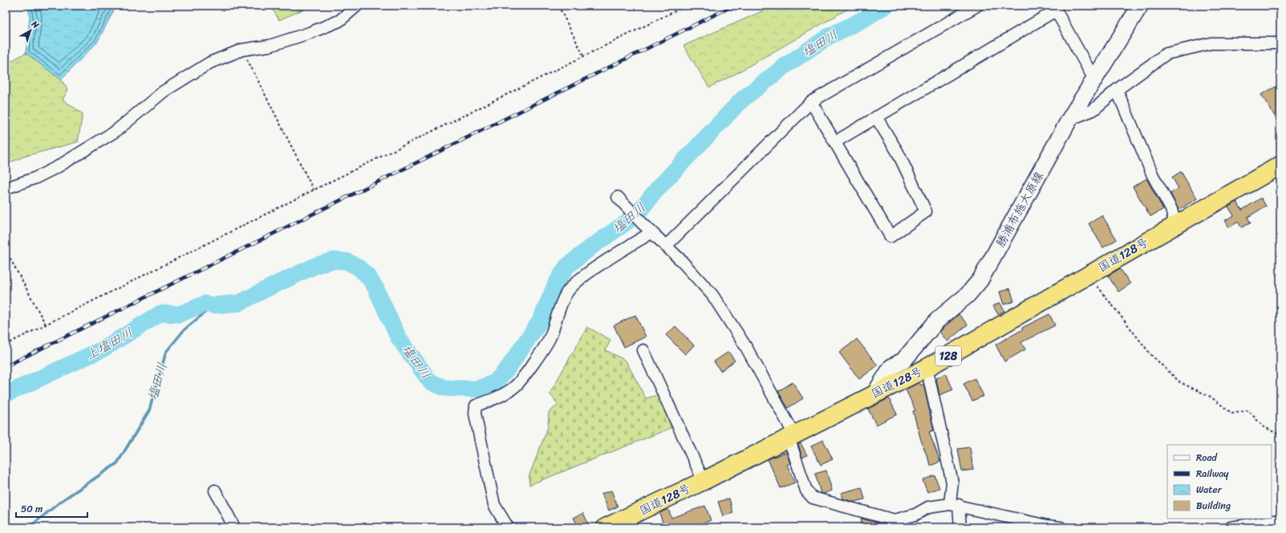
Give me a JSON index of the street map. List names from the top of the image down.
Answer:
{
  "streets": {
    "highway": ["国道128号", "128"],
    "main road": ["勝浦布施大原線"]
  },
  "crossings": [
    ["勝浦布施大原線", "国道128号"]
  ],
  "water": ["塩田川", "上塩田川"],
  "legend": [
    "Road",
    "Railway",
    "Water",
    "Building"
  ],
  "scale_bar": "50 m",
  "north": "top right"
}
